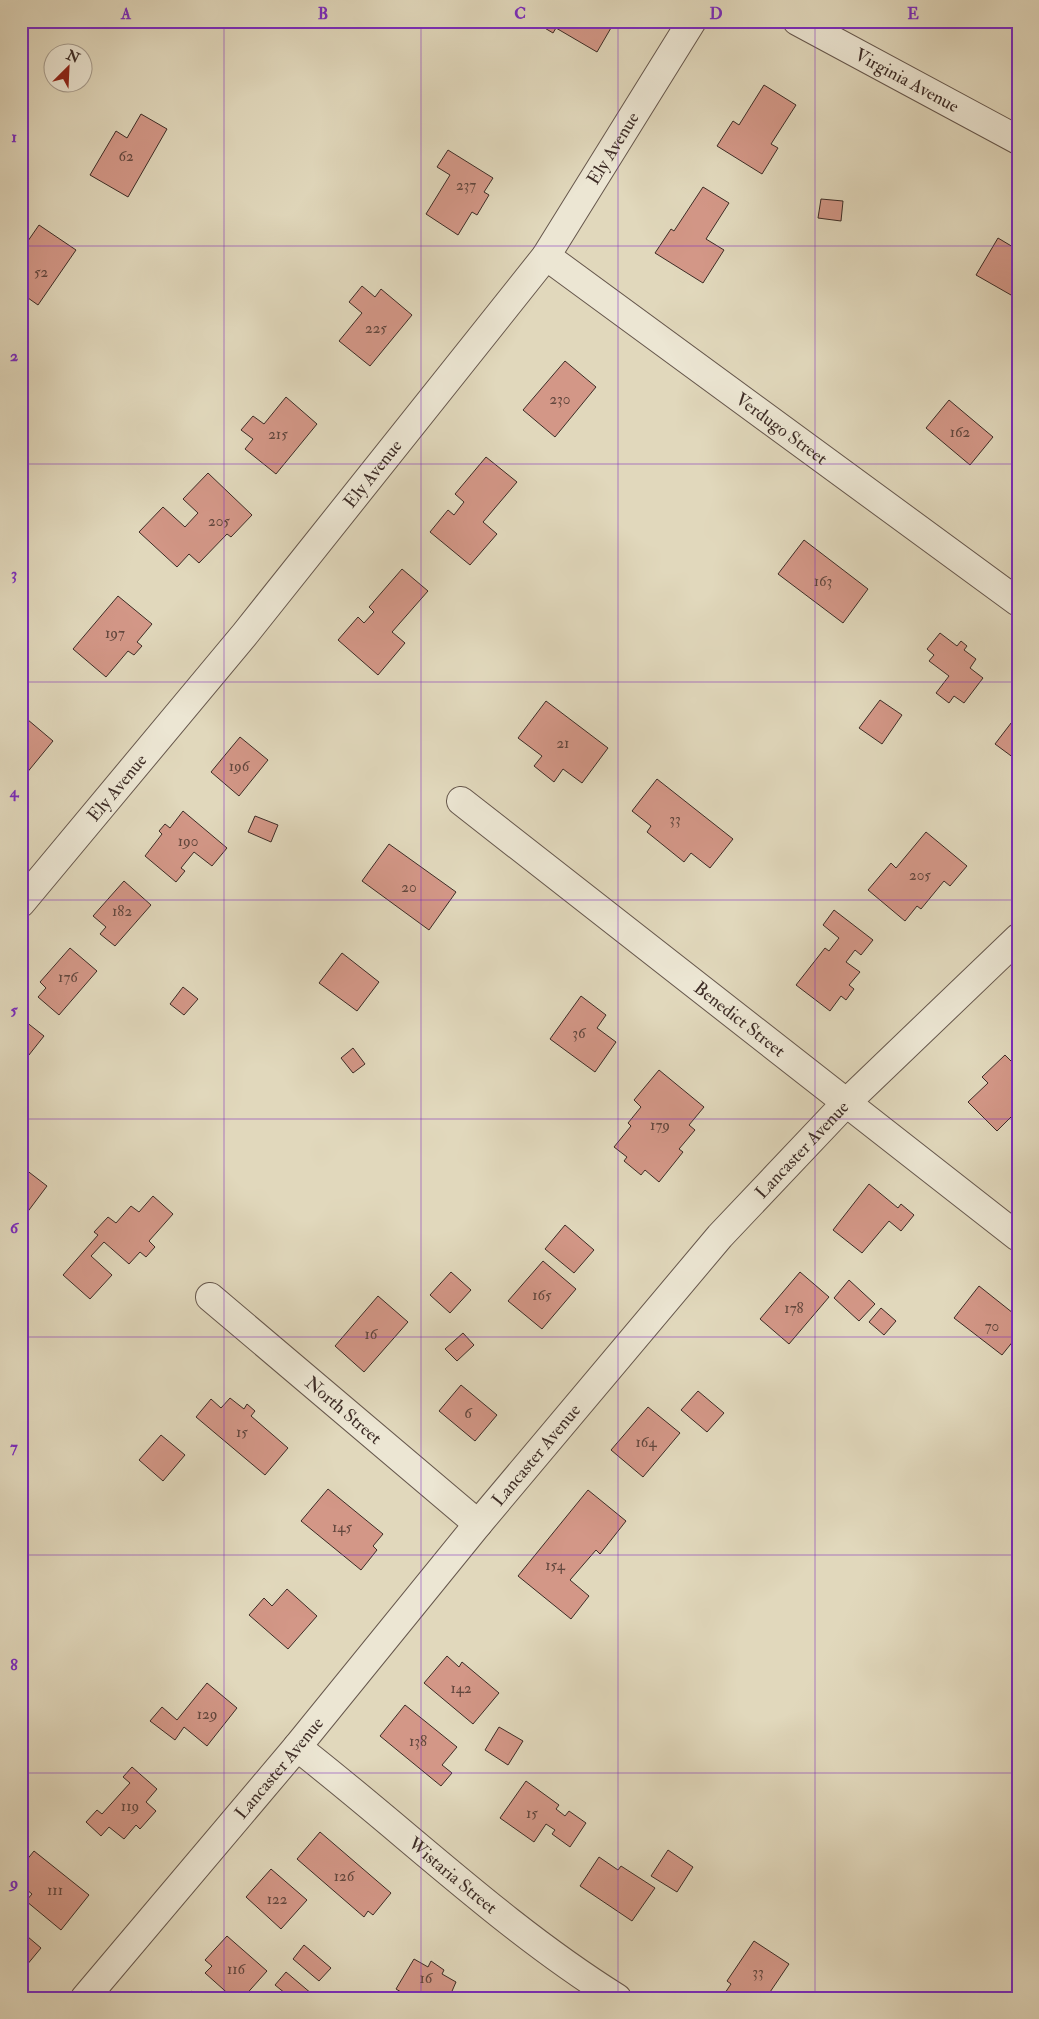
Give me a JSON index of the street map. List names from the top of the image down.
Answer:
{
  "streets": {
    "street": [
      "Virginia Avenue",
      "Ely Avenue",
      "Verdugo Street",
      "Benedict Street",
      "Lancaster Avenue",
      "North Street",
      "Wistaria Street"
    ]
  },
  "crossings": [
    ["Ely Avenue", "Verdugo Street"],
    ["Benedict Street", "Lancaster Avenue"],
    ["Lancaster Avenue", "North Street"],
    ["Lancaster Avenue", "Wistaria Street"]
  ],
  "house_numbers": [
    "62",
    "237",
    "52",
    "225",
    "230",
    "162",
    "215",
    "205",
    "163",
    "197",
    "21",
    "196",
    "33",
    "190",
    "205",
    "20",
    "182",
    "176",
    "36",
    "179",
    "165",
    "178",
    "70",
    "16",
    "6",
    "15",
    "164",
    "145",
    "154",
    "142",
    "129",
    "138",
    "119",
    "15",
    "126",
    "111",
    "122",
    "116",
    "33",
    "16"
  ],
  "north": "top right",
  "grid": {
    "columns": [
      "A",
      "B",
      "C",
      "D",
      "E"
    ],
    "rows": [
      "1",
      "2",
      "3",
      "4",
      "5",
      "6",
      "7",
      "8",
      "9"
    ]
  }
}
